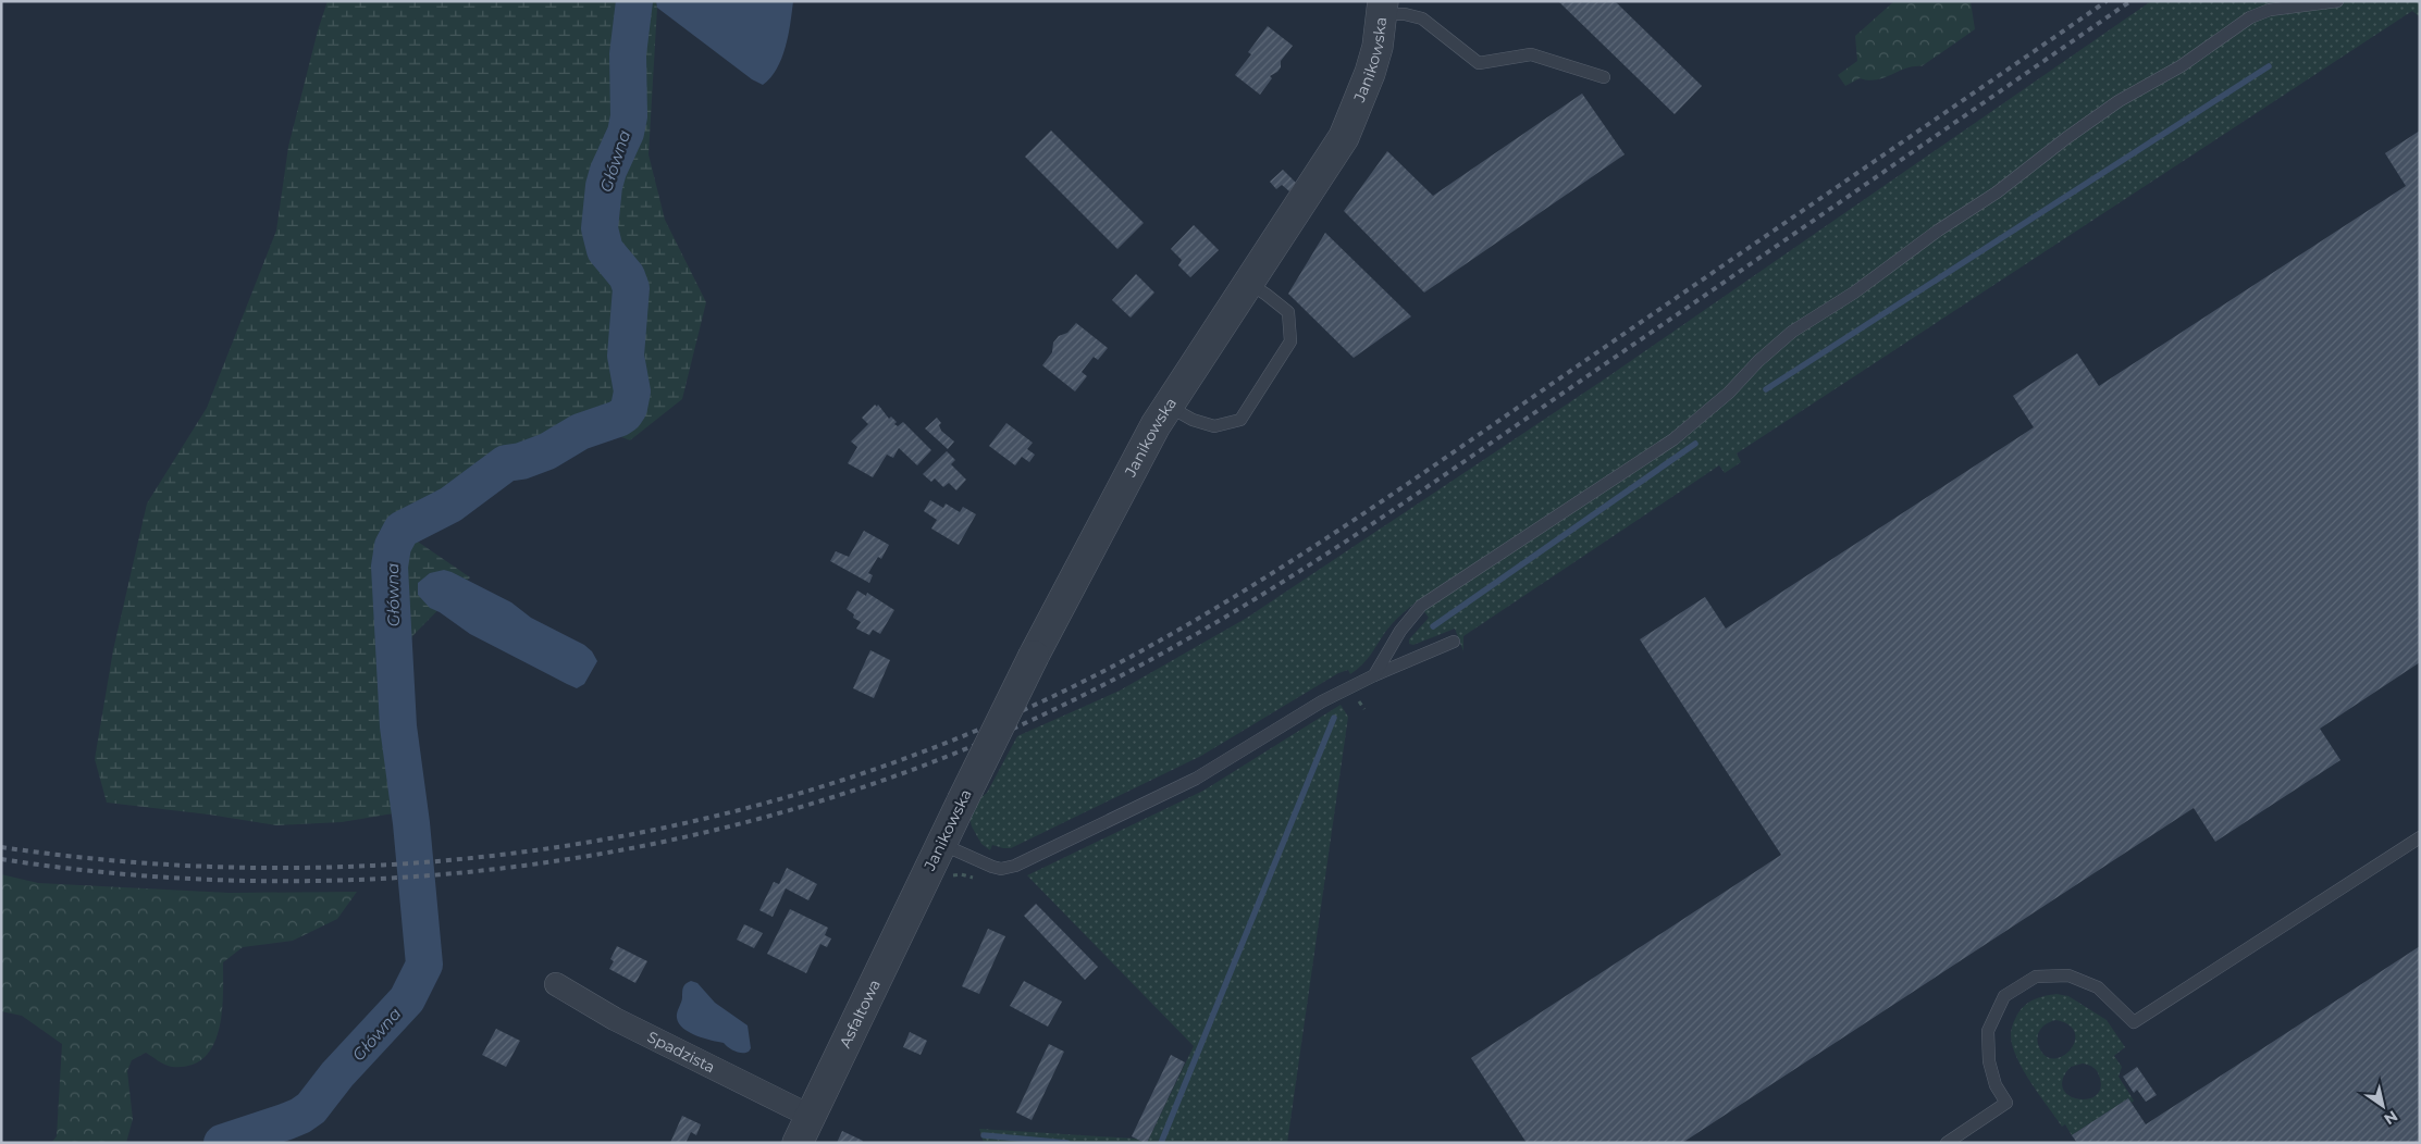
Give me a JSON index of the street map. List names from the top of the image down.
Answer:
{
  "streets": {
    "street": ["Janikowska", "Asfaltowa", "Spadzista"]
  },
  "crossings": [
    ["Janikowska", "Asfaltowa"],
    ["Asfaltowa", "Spadzista"]
  ],
  "water": ["Główna"],
  "north": "bottom right"
}
